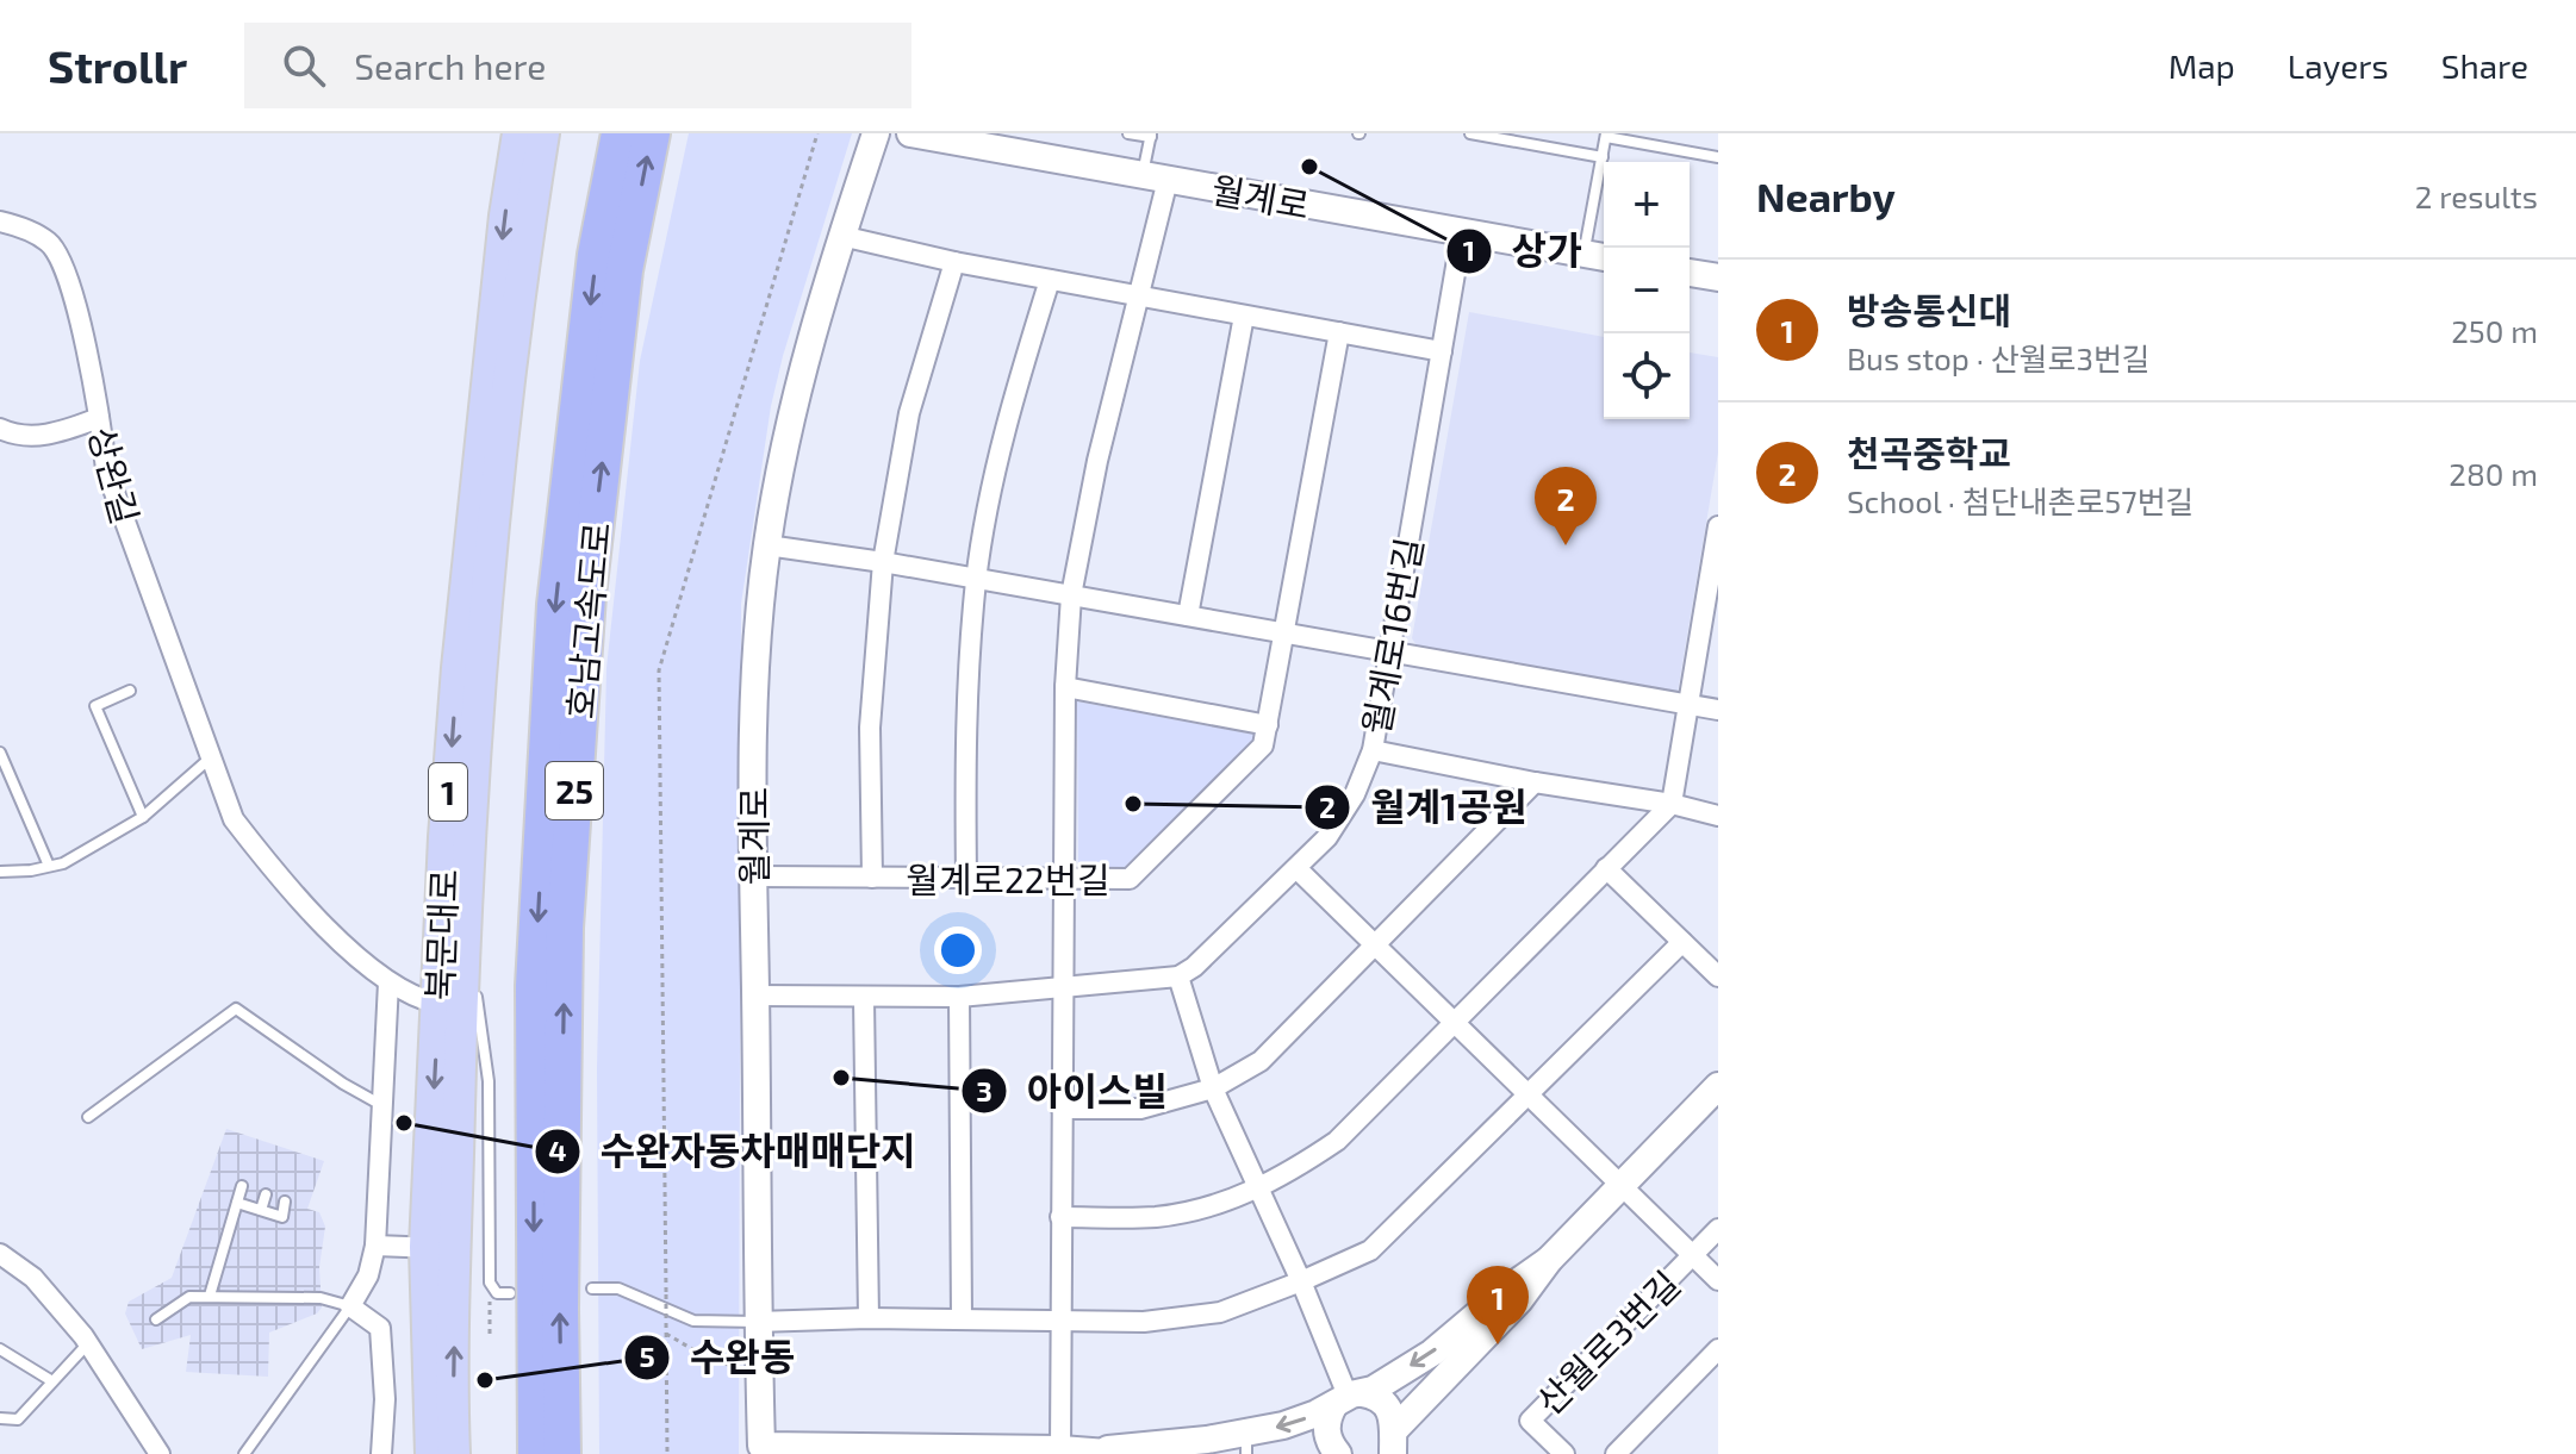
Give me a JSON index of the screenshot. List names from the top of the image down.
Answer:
{
  "streets": {
    "highway": ["호남고속도로", "25"],
    "main road": ["1", "북문대로"],
    "street": [
      "월계로",
      "상완길",
      "월계로16번길",
      "월계로22번길",
      "산월로3번길"
    ]
  },
  "crossings": [
    ["월계로", "월계로16번길"],
    ["월계로", "월계로22번길"],
    ["상완길", "북문대로"]
  ],
  "places": [
    "상가",
    "월계1공원",
    "아이스빌",
    "수완자동차매매단지",
    "수완동"
  ],
  "page": {
    "header": "Strollr",
    "search": "Search here",
    "nav": ["Map", "Layers", "Share"],
    "heading": ["Nearby", "2 results"],
    "map_buttons": ["+", "−"],
    "list": [
      {
        "mark": "1",
        "name": "방송통신대",
        "note": "Bus stop · 산월로3번길",
        "value": "250 m"
      },
      {
        "mark": "2",
        "name": "천곡중학교",
        "note": "School · 첨단내촌로57번길",
        "value": "280 m"
      }
    ],
    "pins": ["2", "1"]
  }
}
